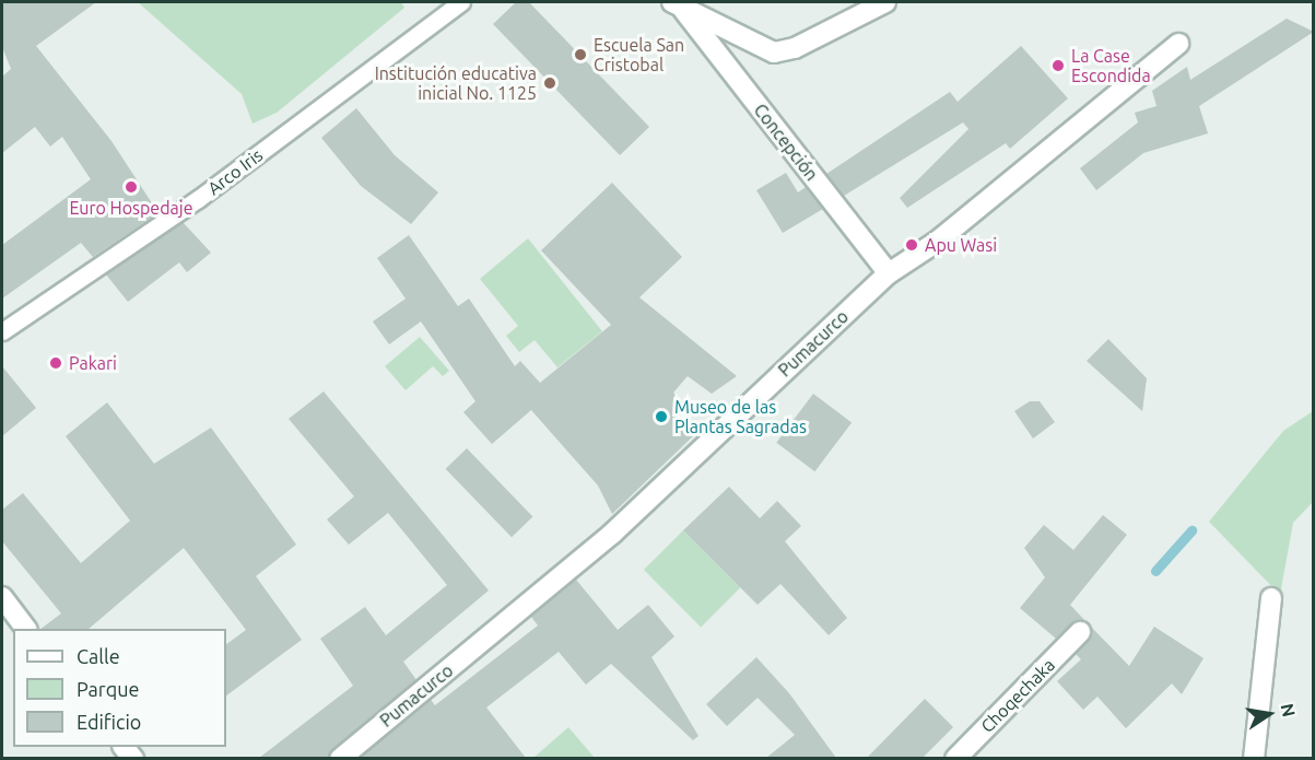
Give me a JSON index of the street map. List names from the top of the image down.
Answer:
{
  "streets": {
    "street": ["Concepción", "Pumacurco", "Choqechaka"],
    "lane": ["Arco Iris"]
  },
  "crossings": [
    ["Concepción", "Pumacurco"]
  ],
  "places": [
    "Escuela San Cristobal",
    "La Case Escondida",
    "Institución educativa inicial No. 1125",
    "Euro Hospedaje",
    "Apu Wasi",
    "Pakari",
    "Museo de las Plantas Sagradas"
  ],
  "legend": ["Calle", "Parque", "Edificio"],
  "north": "right"
}
